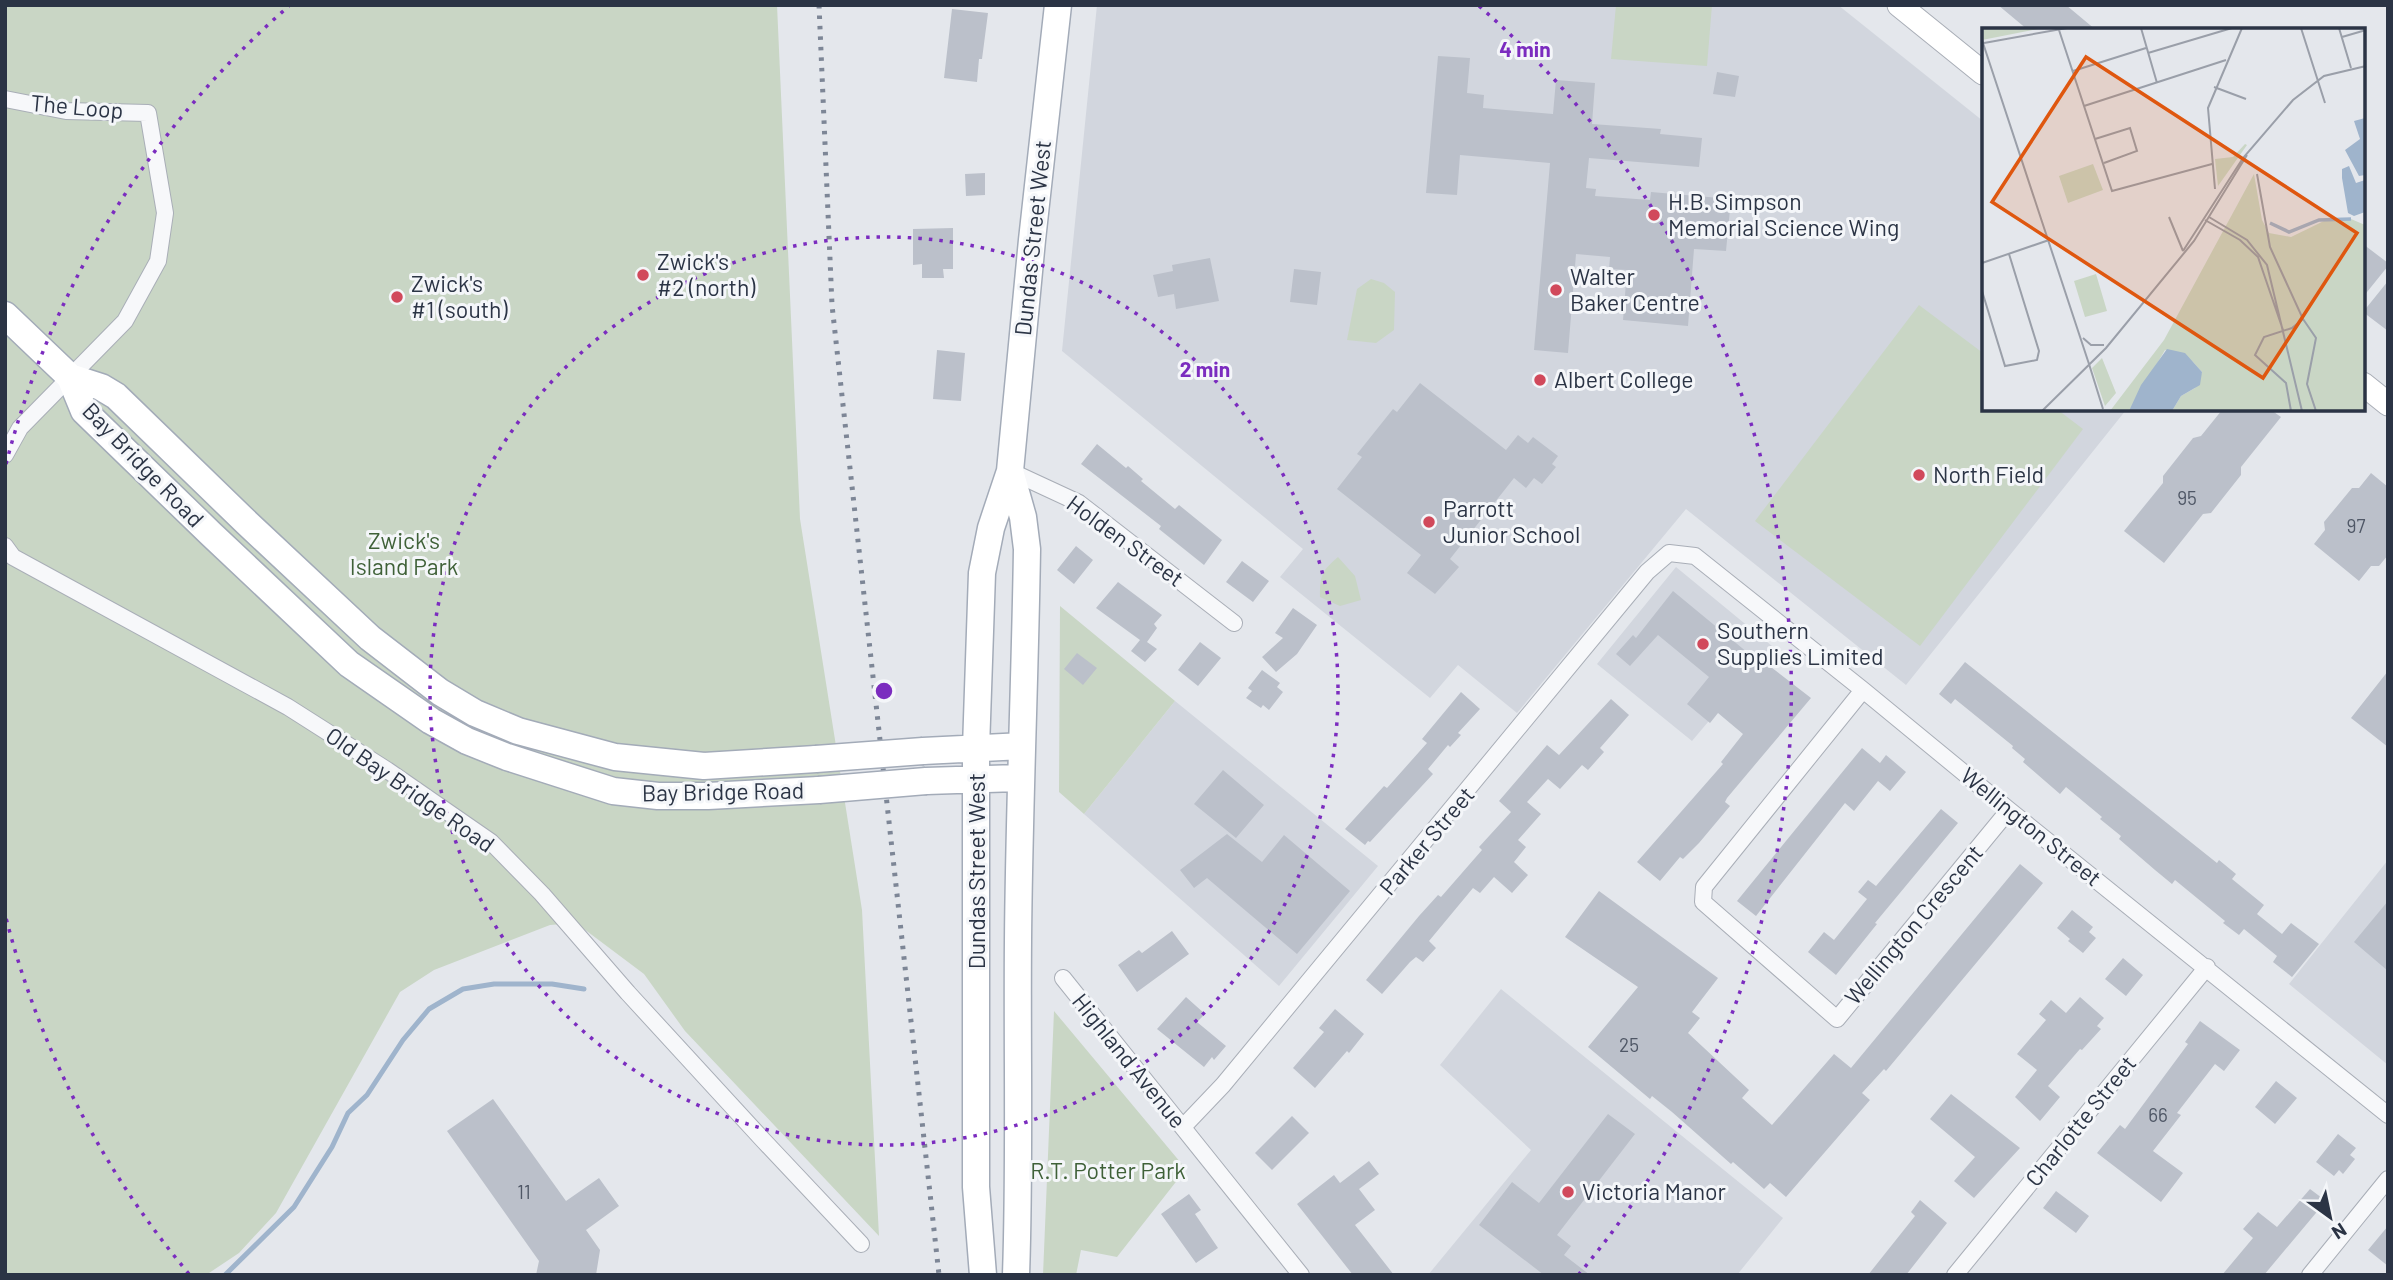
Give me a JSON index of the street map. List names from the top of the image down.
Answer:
{
  "streets": {
    "main road": ["Dundas Street West", "Bay Bridge Road"],
    "street": [
      "The Loop",
      "Holden Street",
      "Old Bay Bridge Road",
      "Wellington Street",
      "Parker Street",
      "Wellington Crescent",
      "Highland Avenue",
      "Charlotte Street"
    ]
  },
  "crossings": [
    ["The Loop", "Bay Bridge Road"],
    ["Dundas Street West", "Bay Bridge Road"],
    ["Dundas Street West", "Holden Street"],
    ["Wellington Street", "Parker Street"],
    ["Wellington Street", "Wellington Crescent"],
    ["Wellington Street", "Charlotte Street"],
    ["Parker Street", "Highland Avenue"]
  ],
  "parks": ["Zwick's Island Park", "R.T. Potter Park"],
  "places": [
    "H.B. Simpson Memorial Science Wing",
    "Zwick's #2 (north)",
    "Walter Baker Centre",
    "Zwick's #1 (south)",
    "Albert College",
    "North Field",
    "Parrott Junior School",
    "Southern Supplies Limited",
    "Victoria Manor"
  ],
  "house_numbers": [
    "95",
    "97",
    "25",
    "66",
    "11"
  ],
  "north": "bottom right",
  "rings": ["4 min", "2 min"]
}
